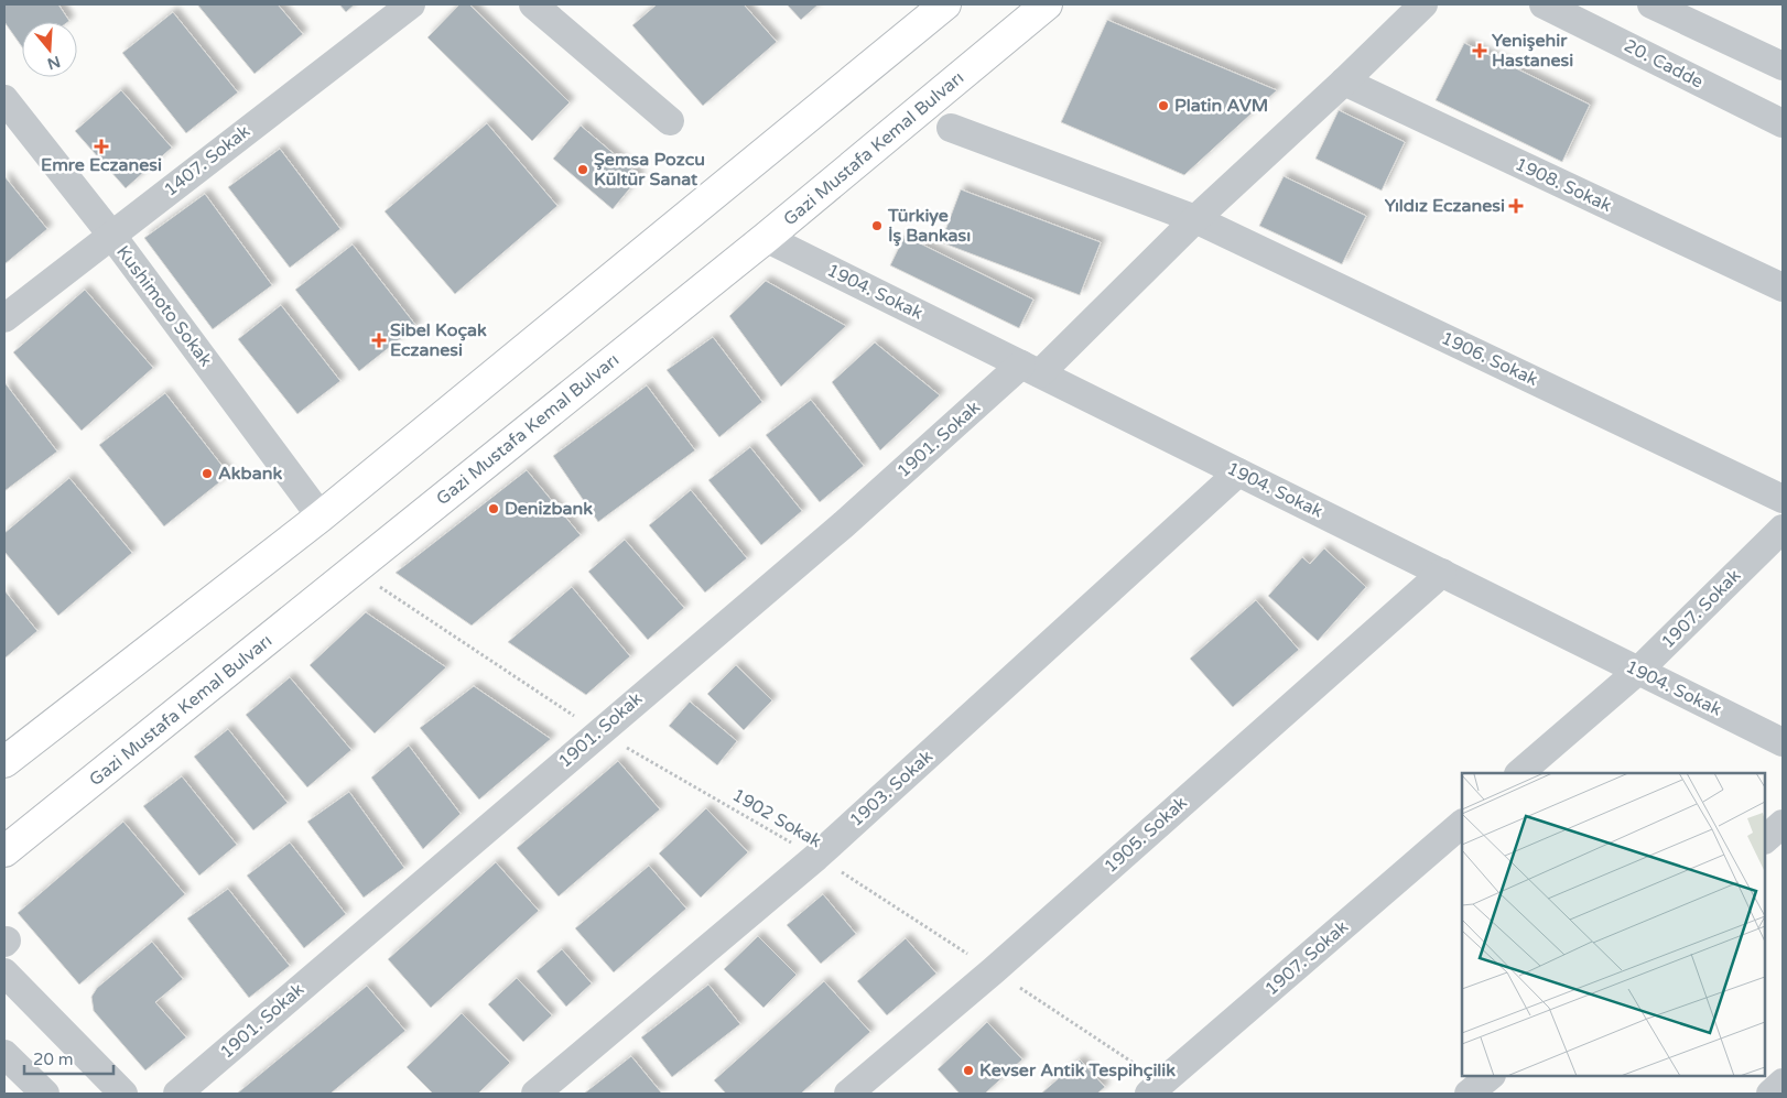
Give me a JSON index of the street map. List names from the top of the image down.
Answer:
{
  "streets": {
    "highway": ["Gazi Mustafa Kemal Bulvarı"],
    "street": [
      "20. Cadde",
      "1407. Sokak",
      "1908. Sokak",
      "1904. Sokak",
      "Kushimoto Sokak",
      "1906. Sokak",
      "1901. Sokak",
      "1907. Sokak",
      "1903. Sokak",
      "1905. Sokak"
    ],
    "path": ["1902 Sokak"]
  },
  "crossings": [
    ["Gazi Mustafa Kemal Bulvarı", "1904. Sokak"],
    ["Gazi Mustafa Kemal Bulvarı", "1902 Sokak"],
    ["1407. Sokak", "Kushimoto Sokak"],
    ["1908. Sokak", "1901. Sokak"],
    ["1904. Sokak", "1901. Sokak"],
    ["1904. Sokak", "1907. Sokak"],
    ["1904. Sokak", "1903. Sokak"],
    ["1904. Sokak", "1905. Sokak"],
    ["1906. Sokak", "1901. Sokak"],
    ["1901. Sokak", "1902 Sokak"],
    ["1907. Sokak", "1902 Sokak"],
    ["1903. Sokak", "1902 Sokak"],
    ["1902 Sokak", "1905. Sokak"]
  ],
  "places": {
    "health": [
      "Yenişehir Hastanesi",
      "Emre Eczanesi",
      "Yıldız Eczanesi",
      "Sibel Koçak Eczanesi"
    ],
    "other": [
      "Platin AVM",
      "Şemsa Pozcu Kültür Sanat",
      "Türkiye İş Bankası",
      "Akbank",
      "Denizbank",
      "Kevser Antik Tespihçilik"
    ]
  },
  "scale_bar": "20 m",
  "north": "bottom"
}
